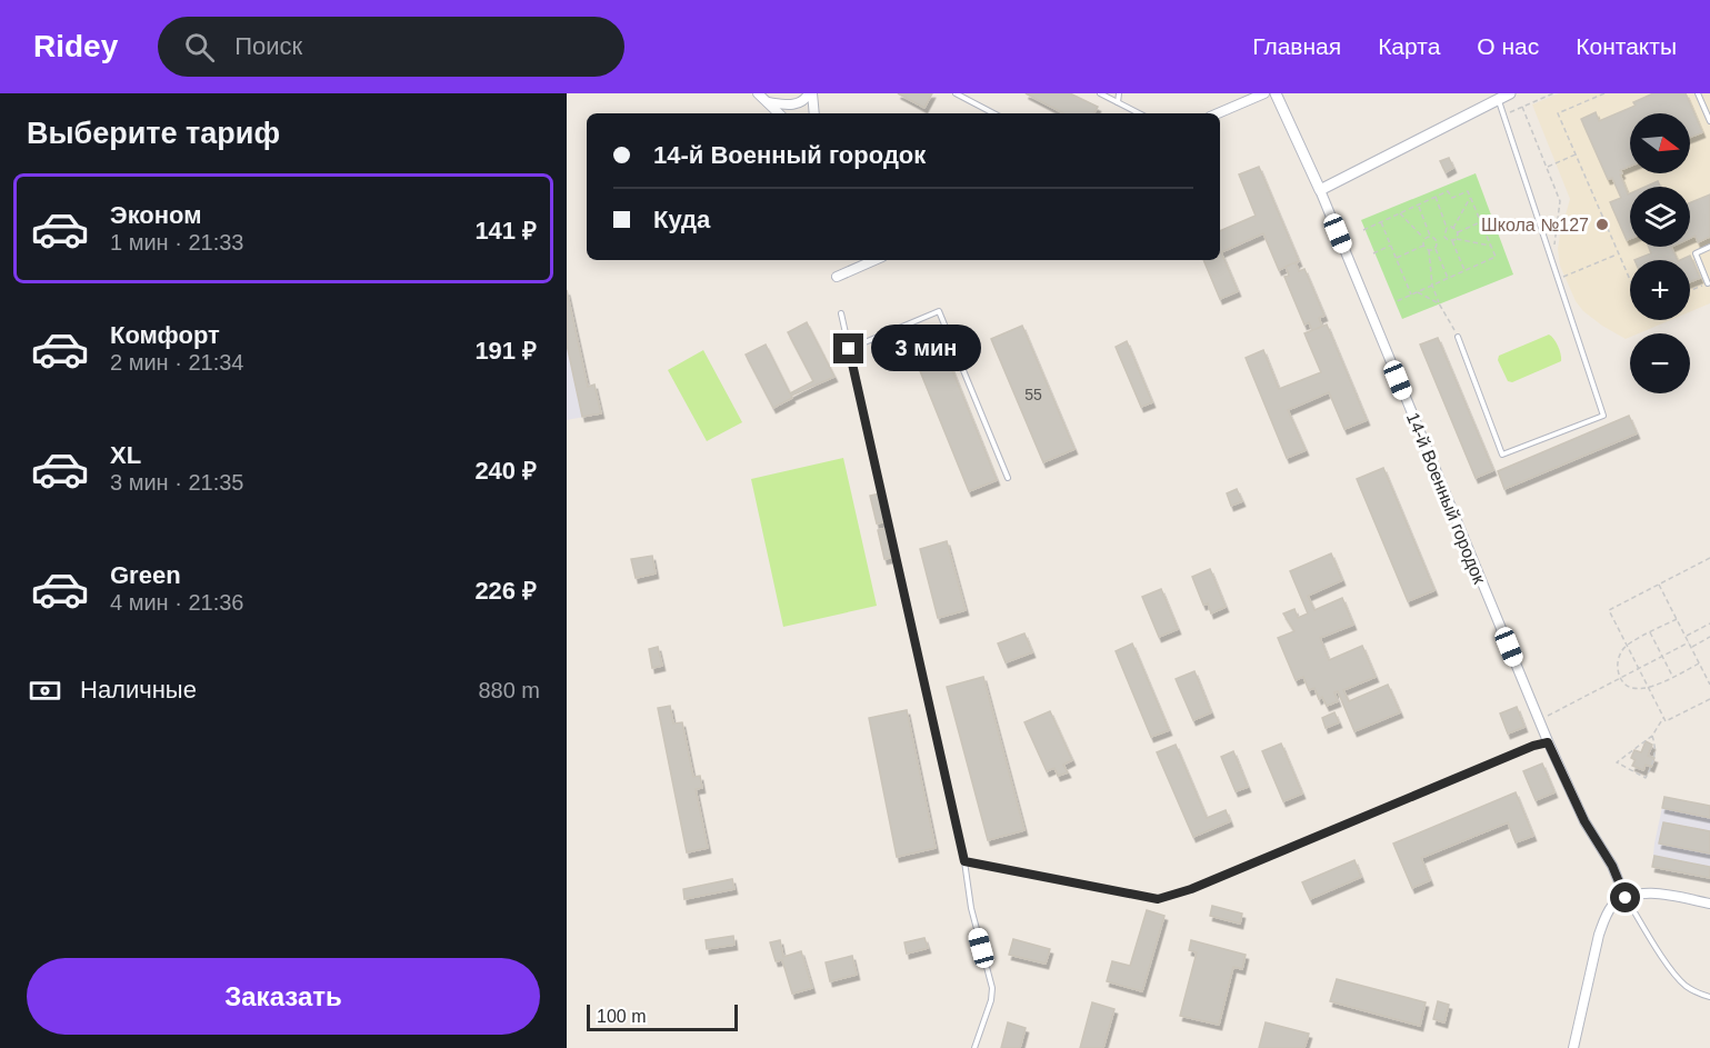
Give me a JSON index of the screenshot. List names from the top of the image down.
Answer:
{
  "streets": {
    "street": ["14-й Военный городок"]
  },
  "places": ["Школа №127"],
  "house_numbers": ["55"],
  "scale_bar": "100 m",
  "north": "right",
  "page": {
    "header": "Ridey",
    "search": "Поиск",
    "nav": [
      "Главная",
      "Карта",
      "О нас",
      "Контакты"
    ],
    "heading": "Выберите тариф",
    "map_buttons": ["+", "−"],
    "banner": ["14-й Военный городок", "Куда"],
    "list": [
      {
        "name": "Эконом",
        "note": "1 мин · 21:33",
        "value": "141 ₽"
      },
      {
        "name": "Комфорт",
        "note": "2 мин · 21:34",
        "value": "191 ₽"
      },
      {
        "name": "XL",
        "note": "3 мин · 21:35",
        "value": "240 ₽"
      },
      {
        "name": "Green",
        "note": "4 мин · 21:36",
        "value": "226 ₽"
      }
    ],
    "bubble": "3 мин",
    "pay": ["Наличные", "880 m"],
    "buttons": "Заказать",
    "scale": "100 m"
  }
}
